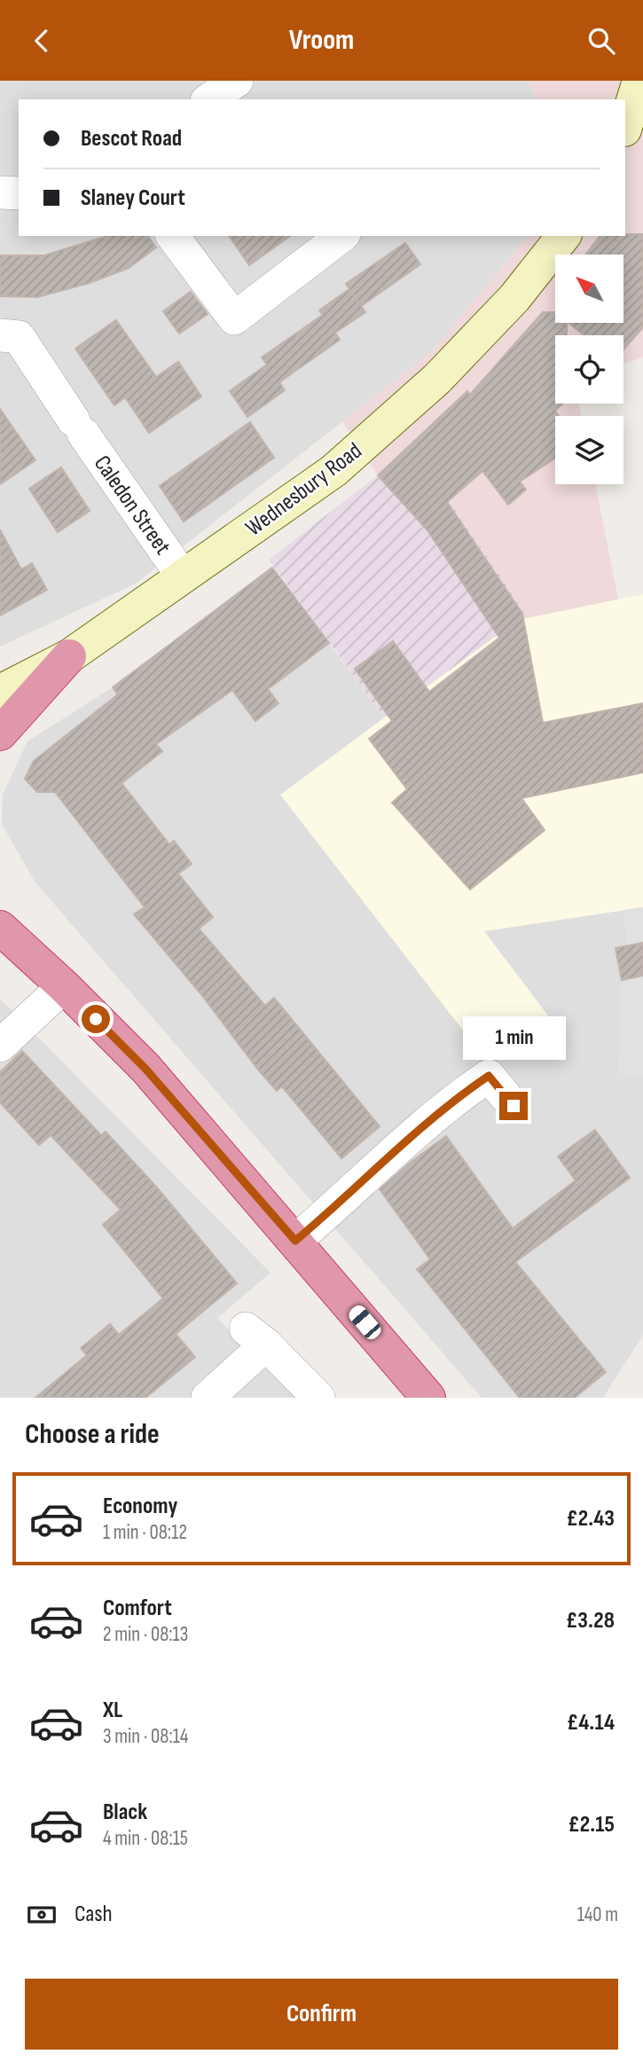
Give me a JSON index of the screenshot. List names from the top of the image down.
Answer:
{
  "streets": {
    "street": ["Wednesbury Road", "Caledon Street"]
  },
  "crossings": [
    ["Wednesbury Road", "Caledon Street"]
  ],
  "north": "top left",
  "page": {
    "header": "Vroom",
    "banner": ["Bescot Road", "Slaney Court"],
    "bubble": "1 min",
    "heading": "Choose a ride",
    "list": [
      {
        "name": "Economy",
        "note": "1 min · 08:12",
        "value": "£2.43"
      },
      {
        "name": "Comfort",
        "note": "2 min · 08:13",
        "value": "£3.28"
      },
      {
        "name": "XL",
        "note": "3 min · 08:14",
        "value": "£4.14"
      },
      {
        "name": "Black",
        "note": "4 min · 08:15",
        "value": "£2.15"
      }
    ],
    "pay": ["Cash", "140 m"],
    "buttons": "Confirm"
  }
}
